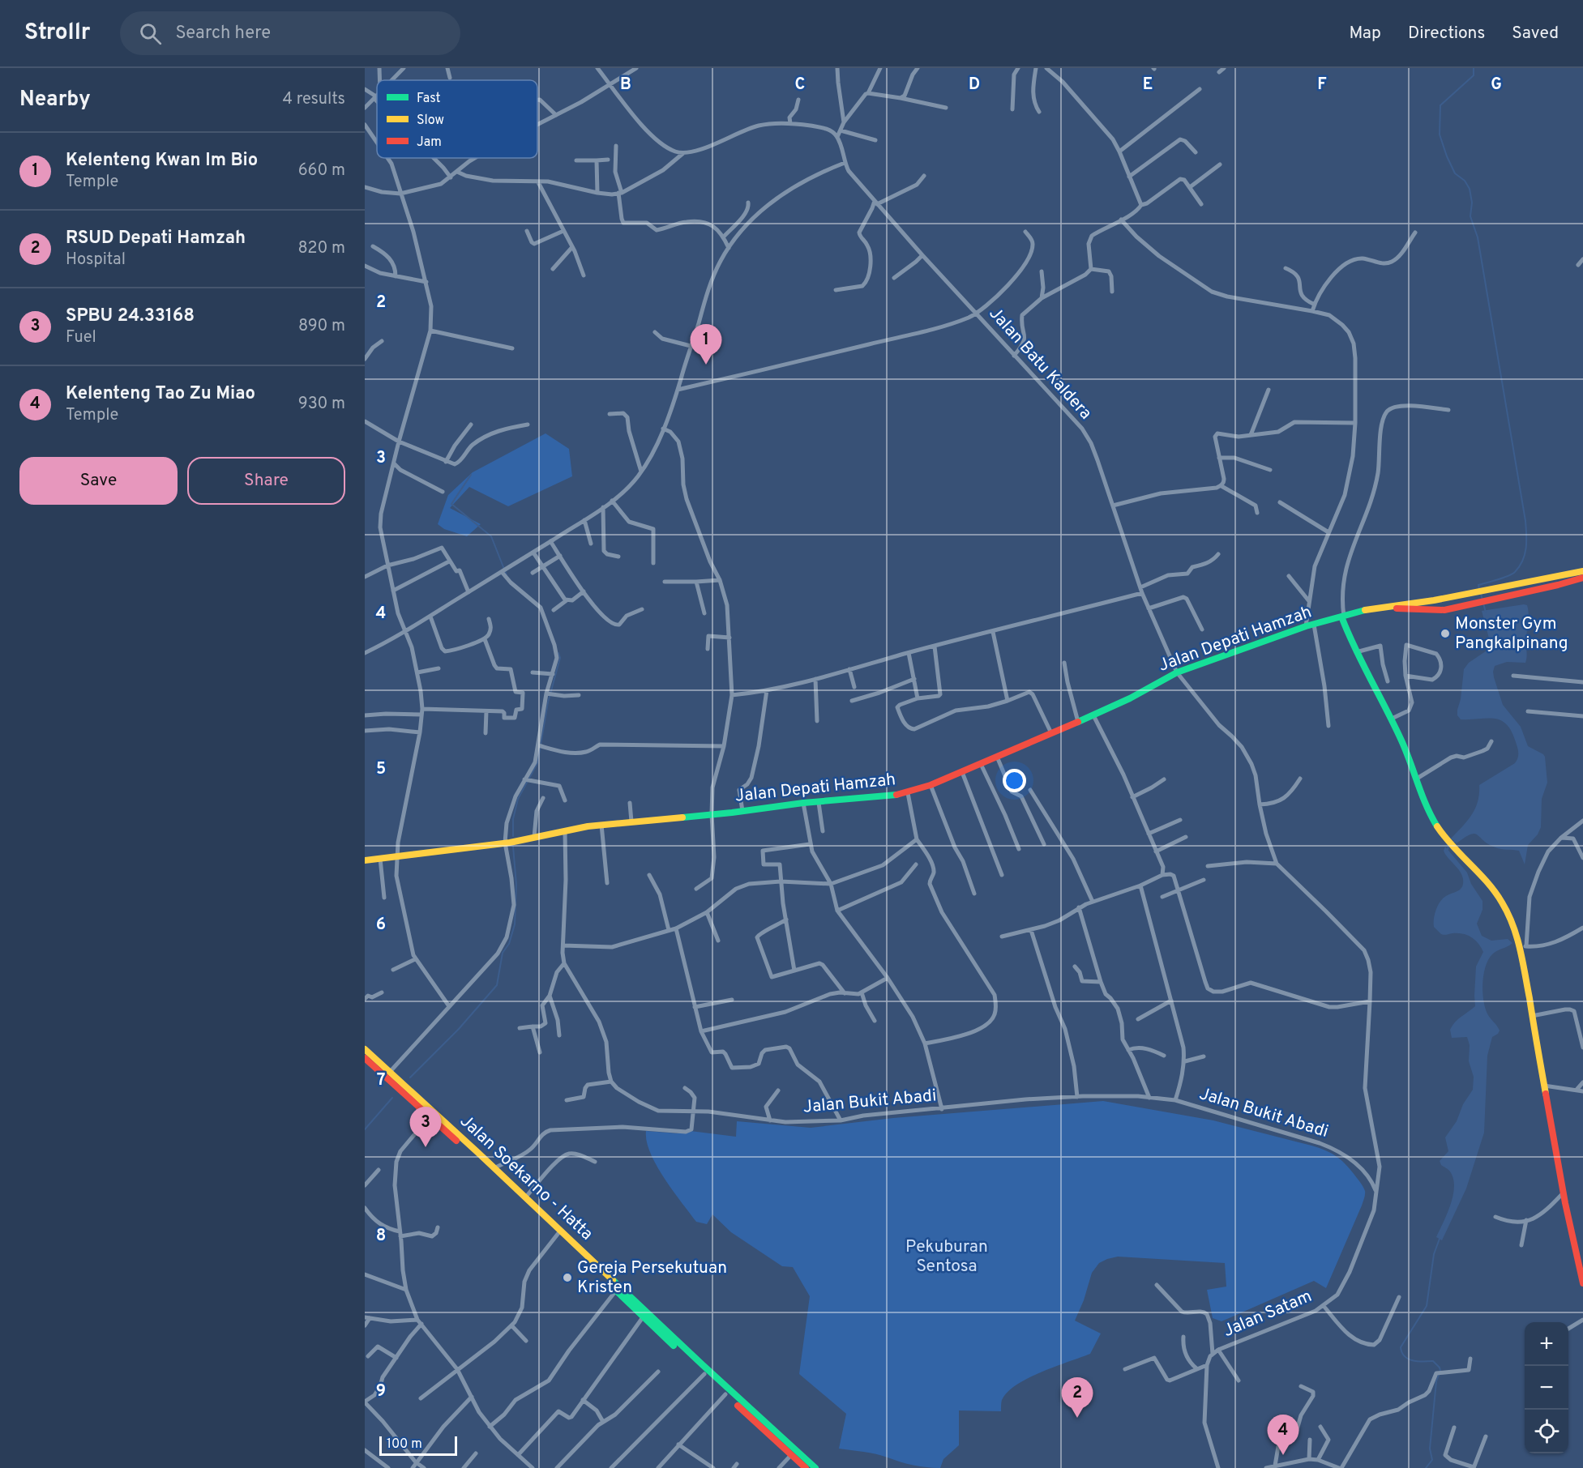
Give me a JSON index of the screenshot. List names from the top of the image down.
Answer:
{
  "streets": {
    "main road": ["Jalan Depati Hamzah", "Jalan Soekarno - Hatta"],
    "street": ["Jalan Batu Kaldera", "Jalan Bukit Abadi", "Jalan Satam"]
  },
  "crossings": [
    ["Jalan Batu Kaldera", "Jalan Depati Hamzah"],
    ["Jalan Batu Kaldera", "Jalan Satam"],
    ["Jalan Bukit Abadi", "Jalan Satam"]
  ],
  "parks": ["Pekuburan Sentosa"],
  "places": ["Monster Gym Pangkalpinang", "Gereja Persekutuan Kristen"],
  "legend": ["Fast", "Slow", "Jam"],
  "scale_bar": "100 m",
  "page": {
    "header": "Strollr",
    "search": "Search here",
    "nav": ["Map", "Directions", "Saved"],
    "heading": ["Nearby", "4 results"],
    "list": [
      {
        "mark": "1",
        "name": "Kelenteng Kwan Im Bio",
        "note": "Temple",
        "value": "660 m"
      },
      {
        "mark": "2",
        "name": "RSUD Depati Hamzah",
        "note": "Hospital",
        "value": "820 m"
      },
      {
        "mark": "3",
        "name": "SPBU 24.33168",
        "note": "Fuel",
        "value": "890 m"
      },
      {
        "mark": "4",
        "name": "Kelenteng Tao Zu Miao",
        "note": "Temple",
        "value": "930 m"
      }
    ],
    "pins": [
      "1",
      "3",
      "2",
      "4"
    ],
    "buttons": ["Save", "Share"],
    "map_buttons": ["+", "−"],
    "scale": "100 m"
  },
  "grid": {
    "columns": [
      "B",
      "C",
      "D",
      "E",
      "F",
      "G"
    ],
    "rows": [
      "2",
      "3",
      "4",
      "5",
      "6",
      "7",
      "8",
      "9"
    ]
  }
}
